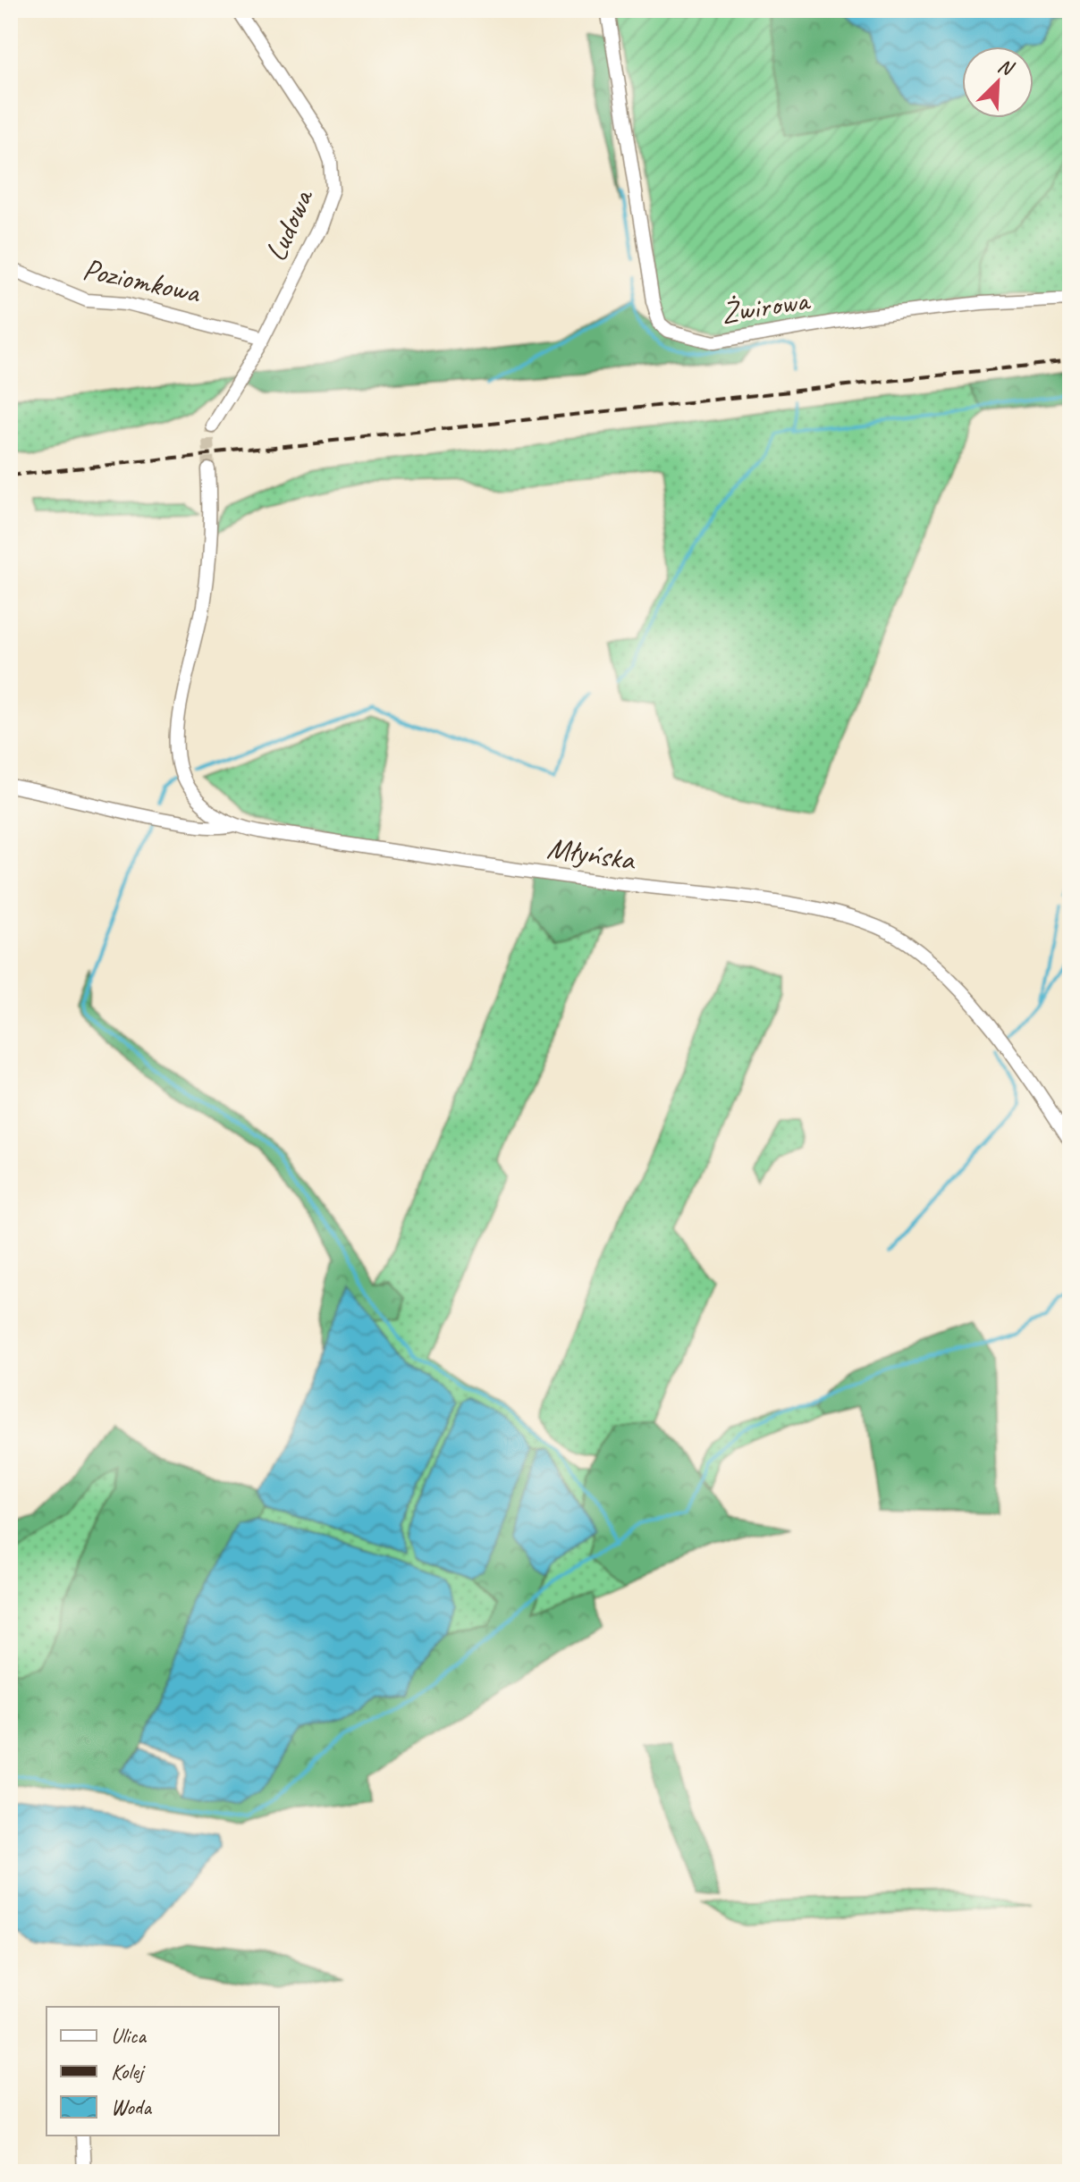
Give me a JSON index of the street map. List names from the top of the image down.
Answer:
{
  "streets": {
    "street": [
      "Ludowa",
      "Poziomkowa",
      "Żwirowa",
      "Młyńska"
    ]
  },
  "crossings": [
    ["Ludowa", "Poziomkowa"]
  ],
  "legend": ["Ulica", "Kolej", "Woda"],
  "north": "top right"
}
